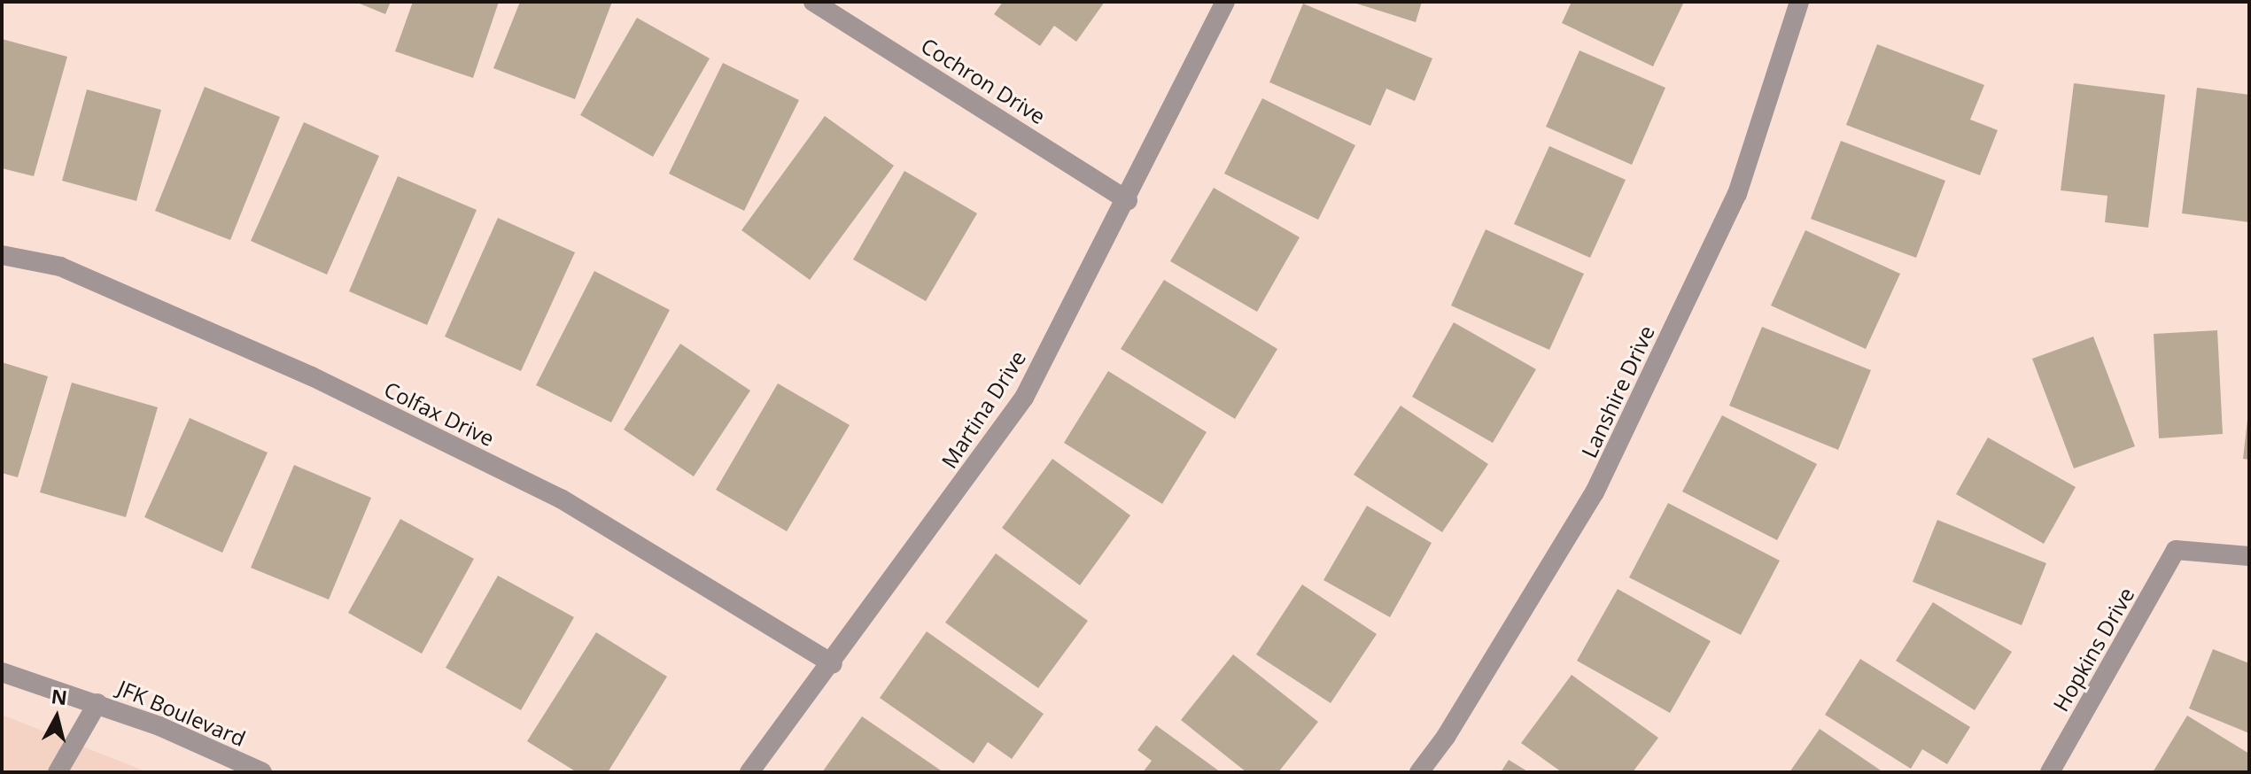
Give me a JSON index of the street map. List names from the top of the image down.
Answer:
{
  "streets": {
    "street": [
      "Cochron Drive",
      "Lanshire Drive",
      "Martina Drive",
      "Colfax Drive",
      "Hopkins Drive",
      "JFK Boulevard"
    ]
  },
  "crossings": [
    ["Cochron Drive", "Martina Drive"],
    ["Martina Drive", "Colfax Drive"]
  ],
  "north": "top"
}
